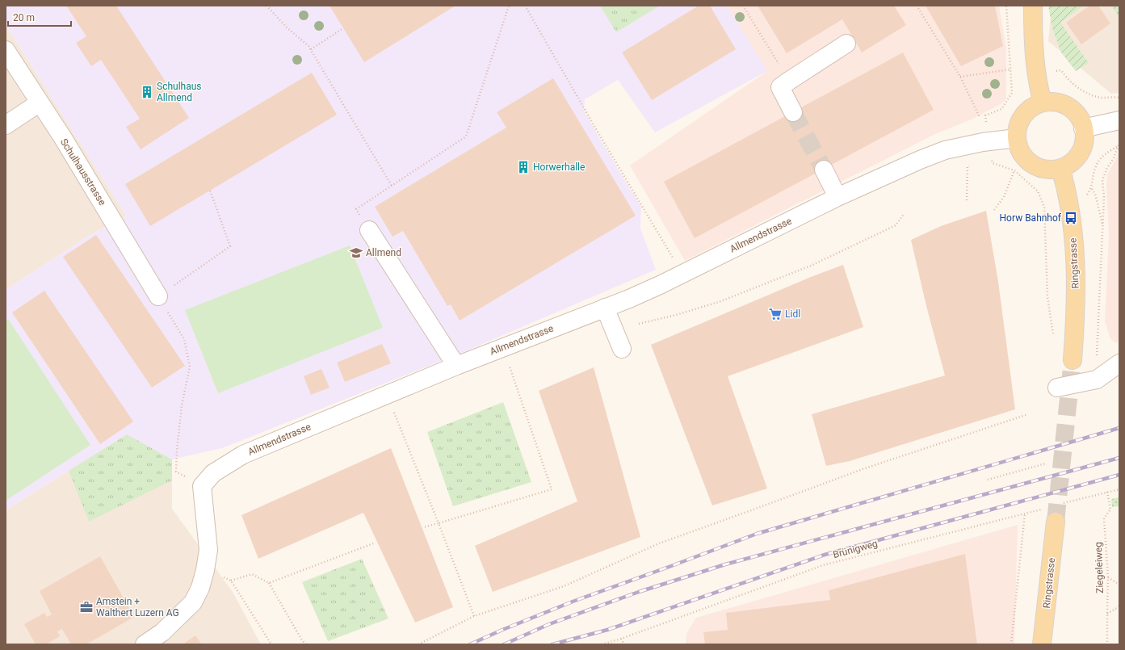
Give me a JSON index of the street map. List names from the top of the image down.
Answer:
{
  "streets": {
    "main road": ["Ringstrasse"],
    "street": ["Schulhausstrasse", "Allmendstrasse"],
    "path": ["Brünigweg", "Ziegeleiweg"]
  },
  "crossings": [
    ["Allmendstrasse", "Ringstrasse"]
  ],
  "places": {
    "building": ["Schulhaus Allmend", "Horwerhalle"],
    "bus stop": ["Horw Bahnhof"],
    "school or university": ["Allmend"],
    "supermarket": ["Lidl"],
    "office": ["Amstein + Walthert Luzern AG"]
  },
  "scale_bar": "20 m"
}
